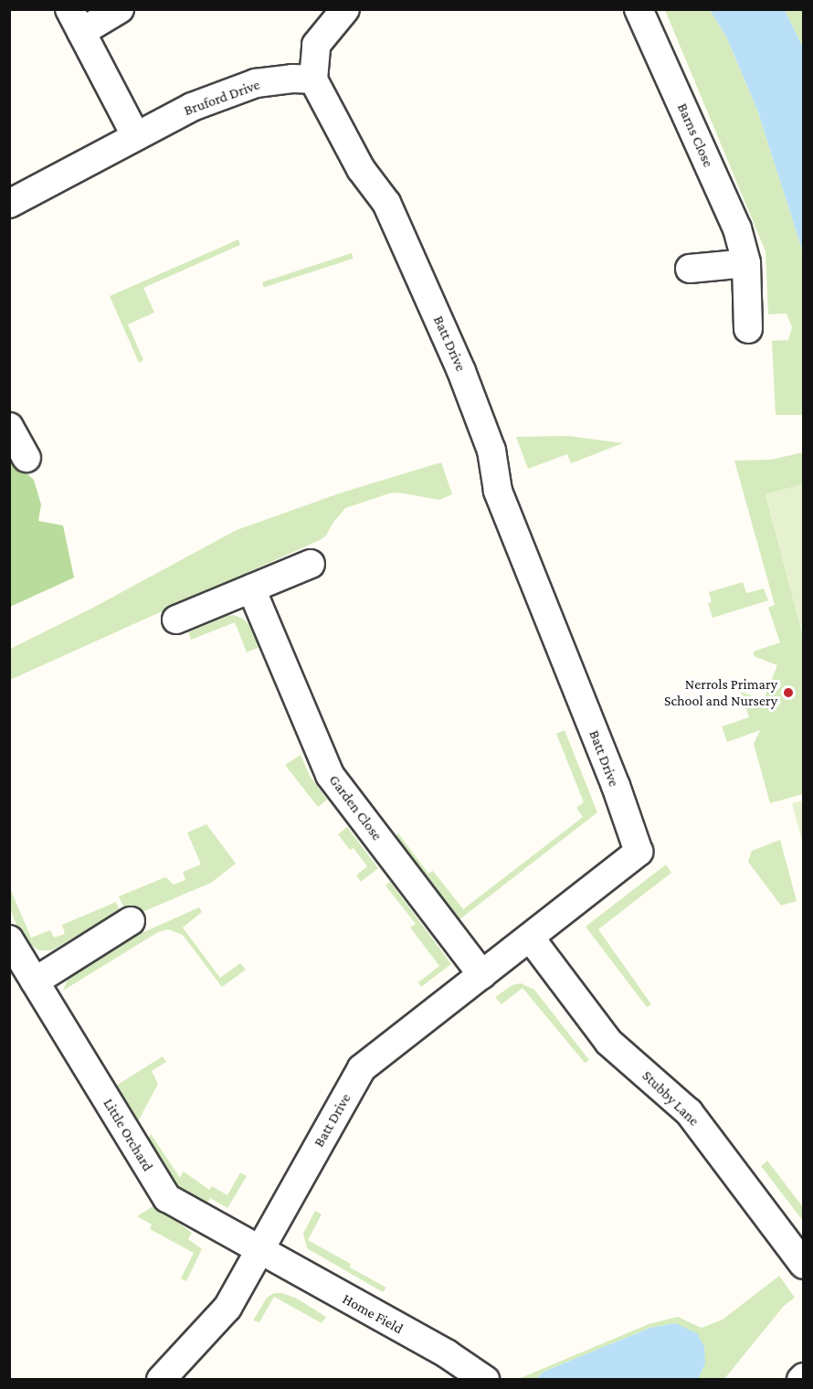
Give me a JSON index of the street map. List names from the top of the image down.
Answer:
{
  "streets": {
    "street": [
      "Bruford Drive",
      "Barns Close",
      "Batt Drive",
      "Garden Close",
      "Stubby Lane",
      "Little Orchard",
      "Home Field"
    ]
  },
  "crossings": [
    ["Bruford Drive", "Batt Drive"],
    ["Batt Drive", "Garden Close"],
    ["Batt Drive", "Stubby Lane"],
    ["Batt Drive", "Little Orchard"],
    ["Batt Drive", "Home Field"],
    ["Little Orchard", "Home Field"]
  ],
  "places": ["Nerrols Primary School and Nursery"]
}
